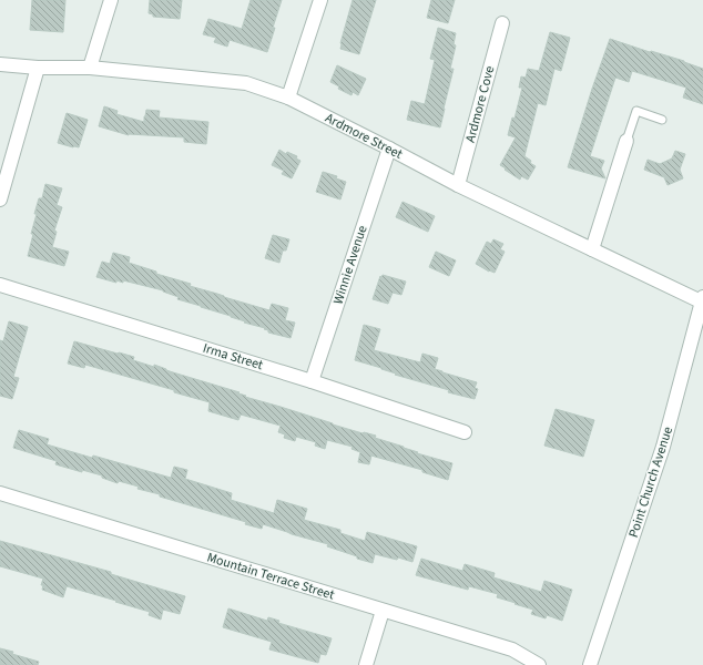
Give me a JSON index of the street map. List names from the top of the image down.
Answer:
{
  "streets": {
    "street": [
      "Ardmore Cove",
      "Ardmore Street",
      "Winnie Avenue",
      "Irma Street",
      "Point Church Avenue",
      "Mountain Terrace Street"
    ]
  },
  "crossings": [
    ["Ardmore Cove", "Ardmore Street"],
    ["Ardmore Street", "Winnie Avenue"],
    ["Ardmore Street", "Point Church Avenue"],
    ["Winnie Avenue", "Irma Street"]
  ]
}
